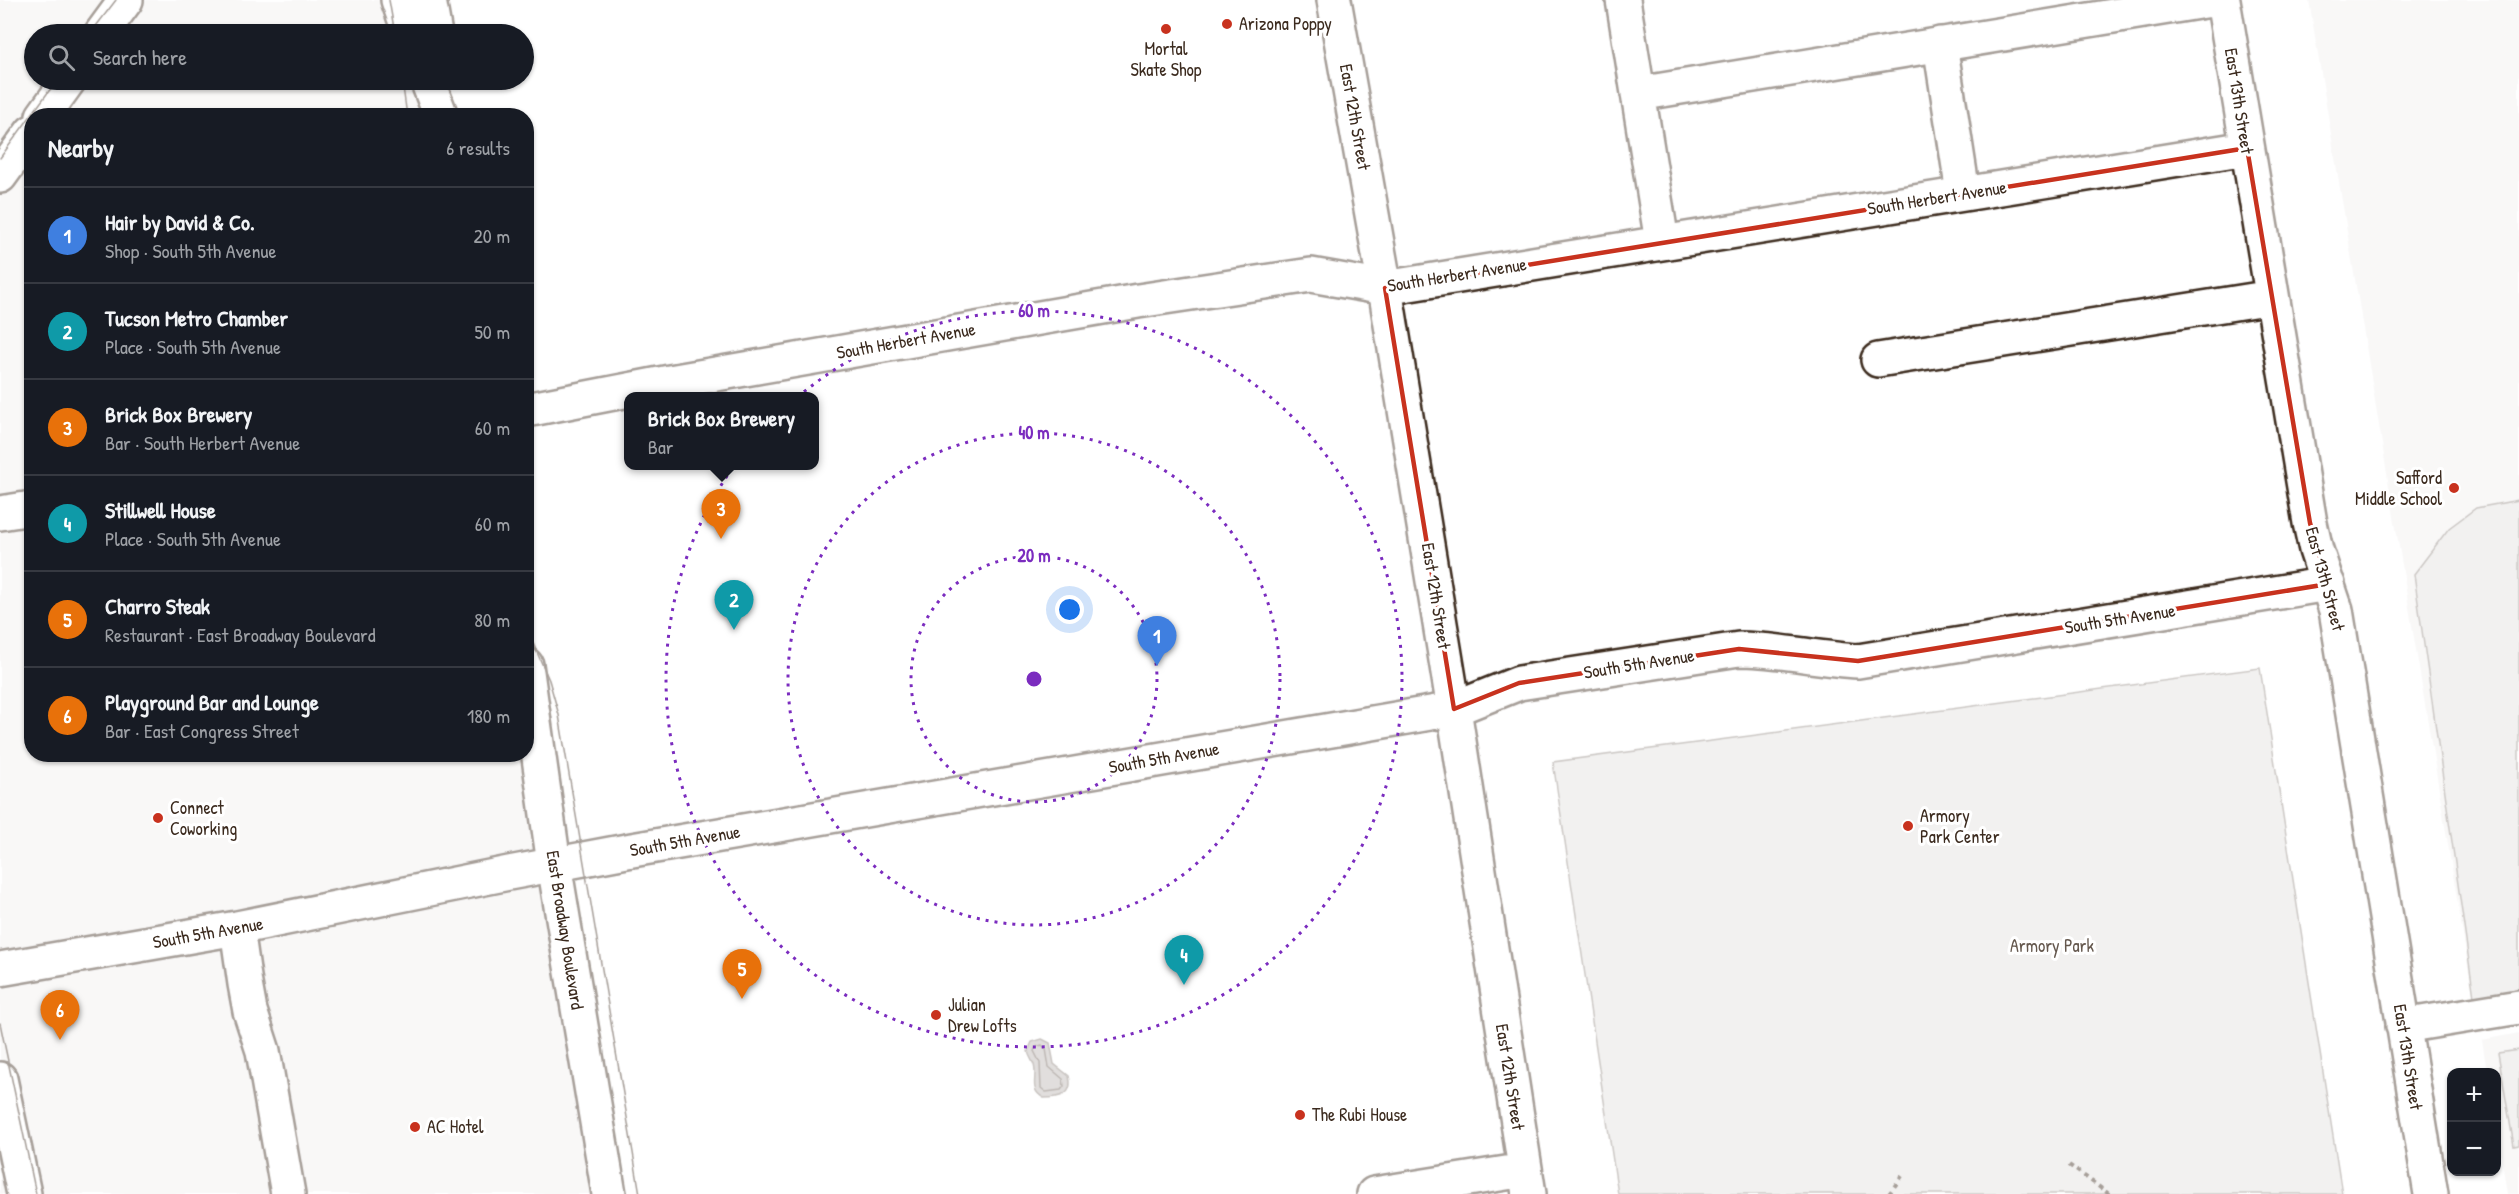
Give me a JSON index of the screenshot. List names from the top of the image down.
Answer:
{
  "streets": {
    "street": [
      "East 13th Street",
      "East 12th Street",
      "South Herbert Avenue",
      "South 5th Avenue",
      "East Broadway Boulevard"
    ]
  },
  "crossings": [
    ["East 13th Street", "South Herbert Avenue"],
    ["East 13th Street", "South 5th Avenue"],
    ["East 12th Street", "South Herbert Avenue"],
    ["East 12th Street", "South 5th Avenue"],
    ["South 5th Avenue", "East Broadway Boulevard"]
  ],
  "parks": ["Armory Park"],
  "places": [
    "Arizona Poppy",
    "Mortal Skate Shop",
    "Safford Middle School",
    "Connect Coworking",
    "Armory Park Center",
    "Julian Drew Lofts",
    "The Rubi House",
    "AC Hotel"
  ],
  "page": {
    "search": "Search here",
    "heading": ["Nearby", "6 results"],
    "list": [
      {
        "mark": "1",
        "name": "Hair by David & Co.",
        "note": "Shop · South 5th Avenue",
        "value": "20 m"
      },
      {
        "mark": "2",
        "name": "Tucson Metro Chamber",
        "note": "Place · South 5th Avenue",
        "value": "50 m"
      },
      {
        "mark": "3",
        "name": "Brick Box Brewery",
        "note": "Bar · South Herbert Avenue",
        "value": "60 m"
      },
      {
        "mark": "4",
        "name": "Stillwell House",
        "note": "Place · South 5th Avenue",
        "value": "60 m"
      },
      {
        "mark": "5",
        "name": "Charro Steak",
        "note": "Restaurant · East Broadway Boulevard",
        "value": "80 m"
      },
      {
        "mark": "6",
        "name": "Playground Bar and Lounge",
        "note": "Bar · East Congress Street",
        "value": "180 m"
      }
    ],
    "popup": ["Brick Box Brewery", "Bar"],
    "pins": [
      "3",
      "2",
      "1",
      "4",
      "5",
      "6"
    ],
    "map_buttons": ["+", "−"]
  },
  "rings": ["60 m", "40 m", "20 m"]
}
